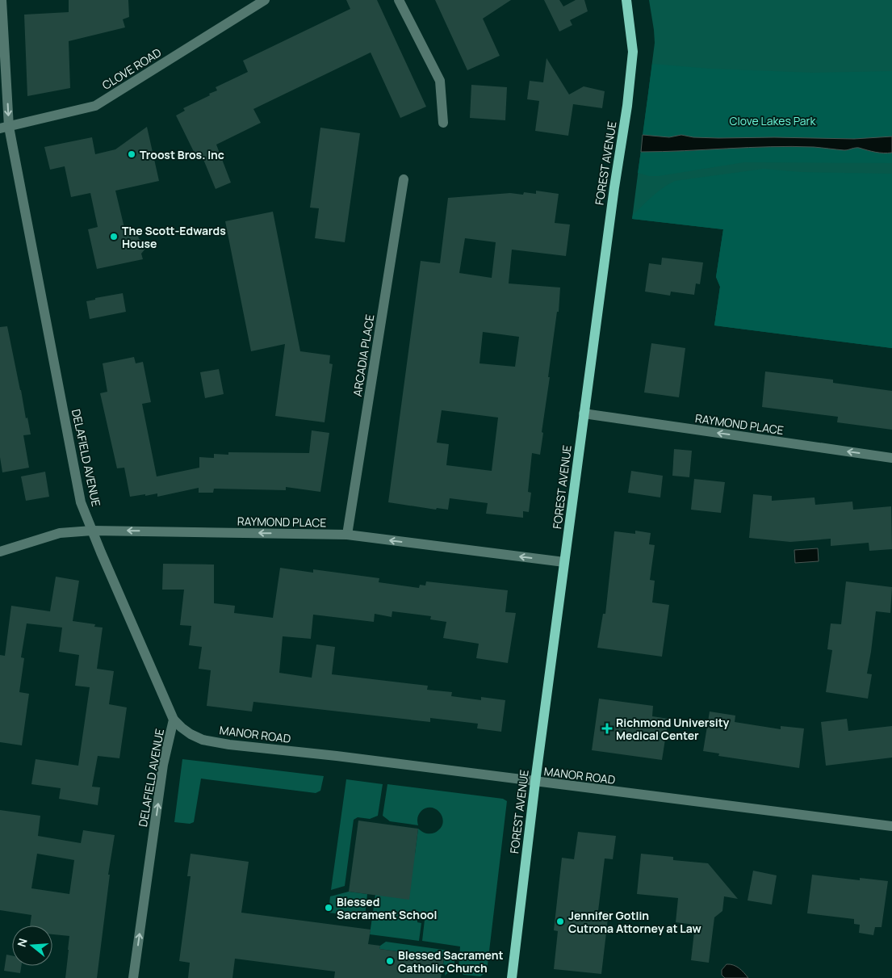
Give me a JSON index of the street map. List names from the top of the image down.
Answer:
{
  "streets": {
    "main road": ["FOREST AVENUE"],
    "street": [
      "CLOVE ROAD",
      "ARCADIA PLACE",
      "RAYMOND PLACE",
      "DELAFIELD AVENUE",
      "MANOR ROAD"
    ]
  },
  "crossings": [
    ["CLOVE ROAD", "DELAFIELD AVENUE"],
    ["FOREST AVENUE", "RAYMOND PLACE"],
    ["FOREST AVENUE", "MANOR ROAD"],
    ["ARCADIA PLACE", "RAYMOND PLACE"],
    ["RAYMOND PLACE", "DELAFIELD AVENUE"],
    ["DELAFIELD AVENUE", "MANOR ROAD"]
  ],
  "one_way": ["RAYMOND PLACE"],
  "parks": ["Clove Lakes Park"],
  "places": {
    "other": [
      "Troost Bros. Inc",
      "The Scott-Edwards House",
      "Blessed Sacrament School",
      "Jennifer Gotlin Cutrona Attorney at Law",
      "Blessed Sacrament Catholic Church"
    ],
    "health": ["Richmond University Medical Center"]
  },
  "north": "left"
}
